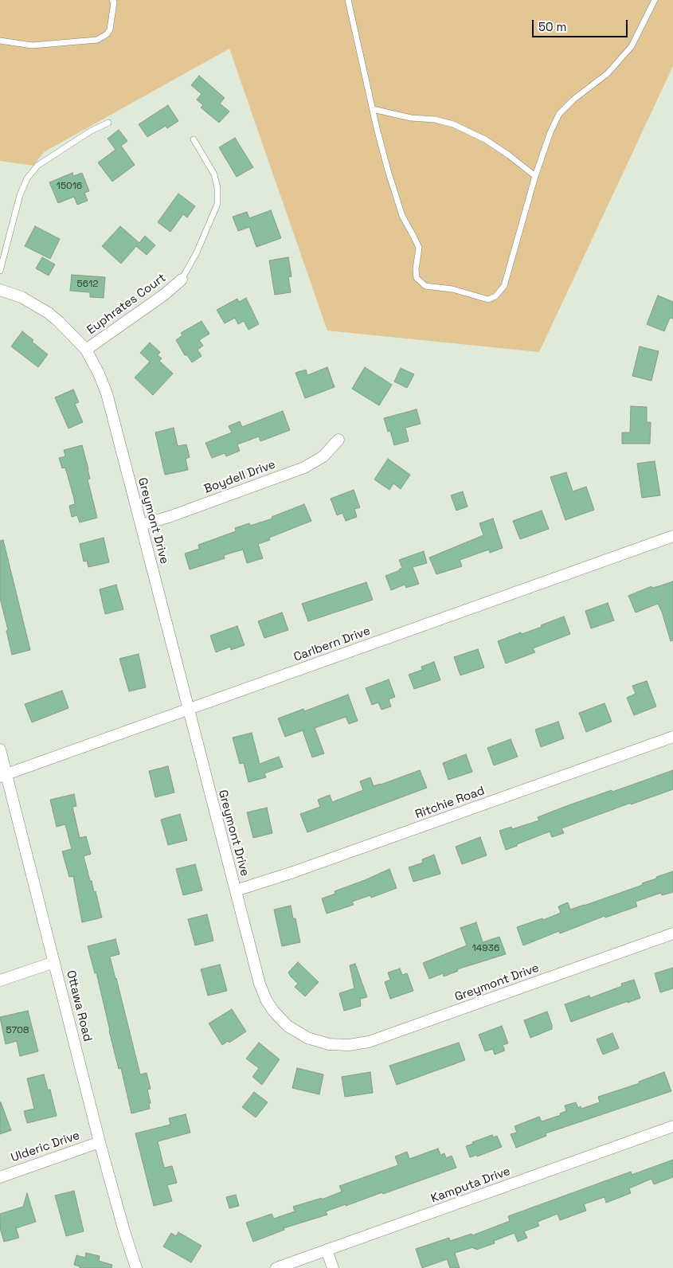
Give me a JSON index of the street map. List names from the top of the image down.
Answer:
{
  "streets": {
    "street": [
      "Euphrates Court",
      "Boydell Drive",
      "Greymont Drive",
      "Carlbern Drive",
      "Ritchie Road",
      "Ottawa Road",
      "Ulderic Drive",
      "Kamputa Drive"
    ]
  },
  "crossings": [
    ["Euphrates Court", "Greymont Drive"],
    ["Boydell Drive", "Greymont Drive"],
    ["Greymont Drive", "Carlbern Drive"],
    ["Greymont Drive", "Ritchie Road"],
    ["Carlbern Drive", "Ottawa Road"],
    ["Ottawa Road", "Ulderic Drive"]
  ],
  "house_numbers": [
    "15016",
    "5612",
    "14936",
    "5708"
  ],
  "scale_bar": "50 m"
}
